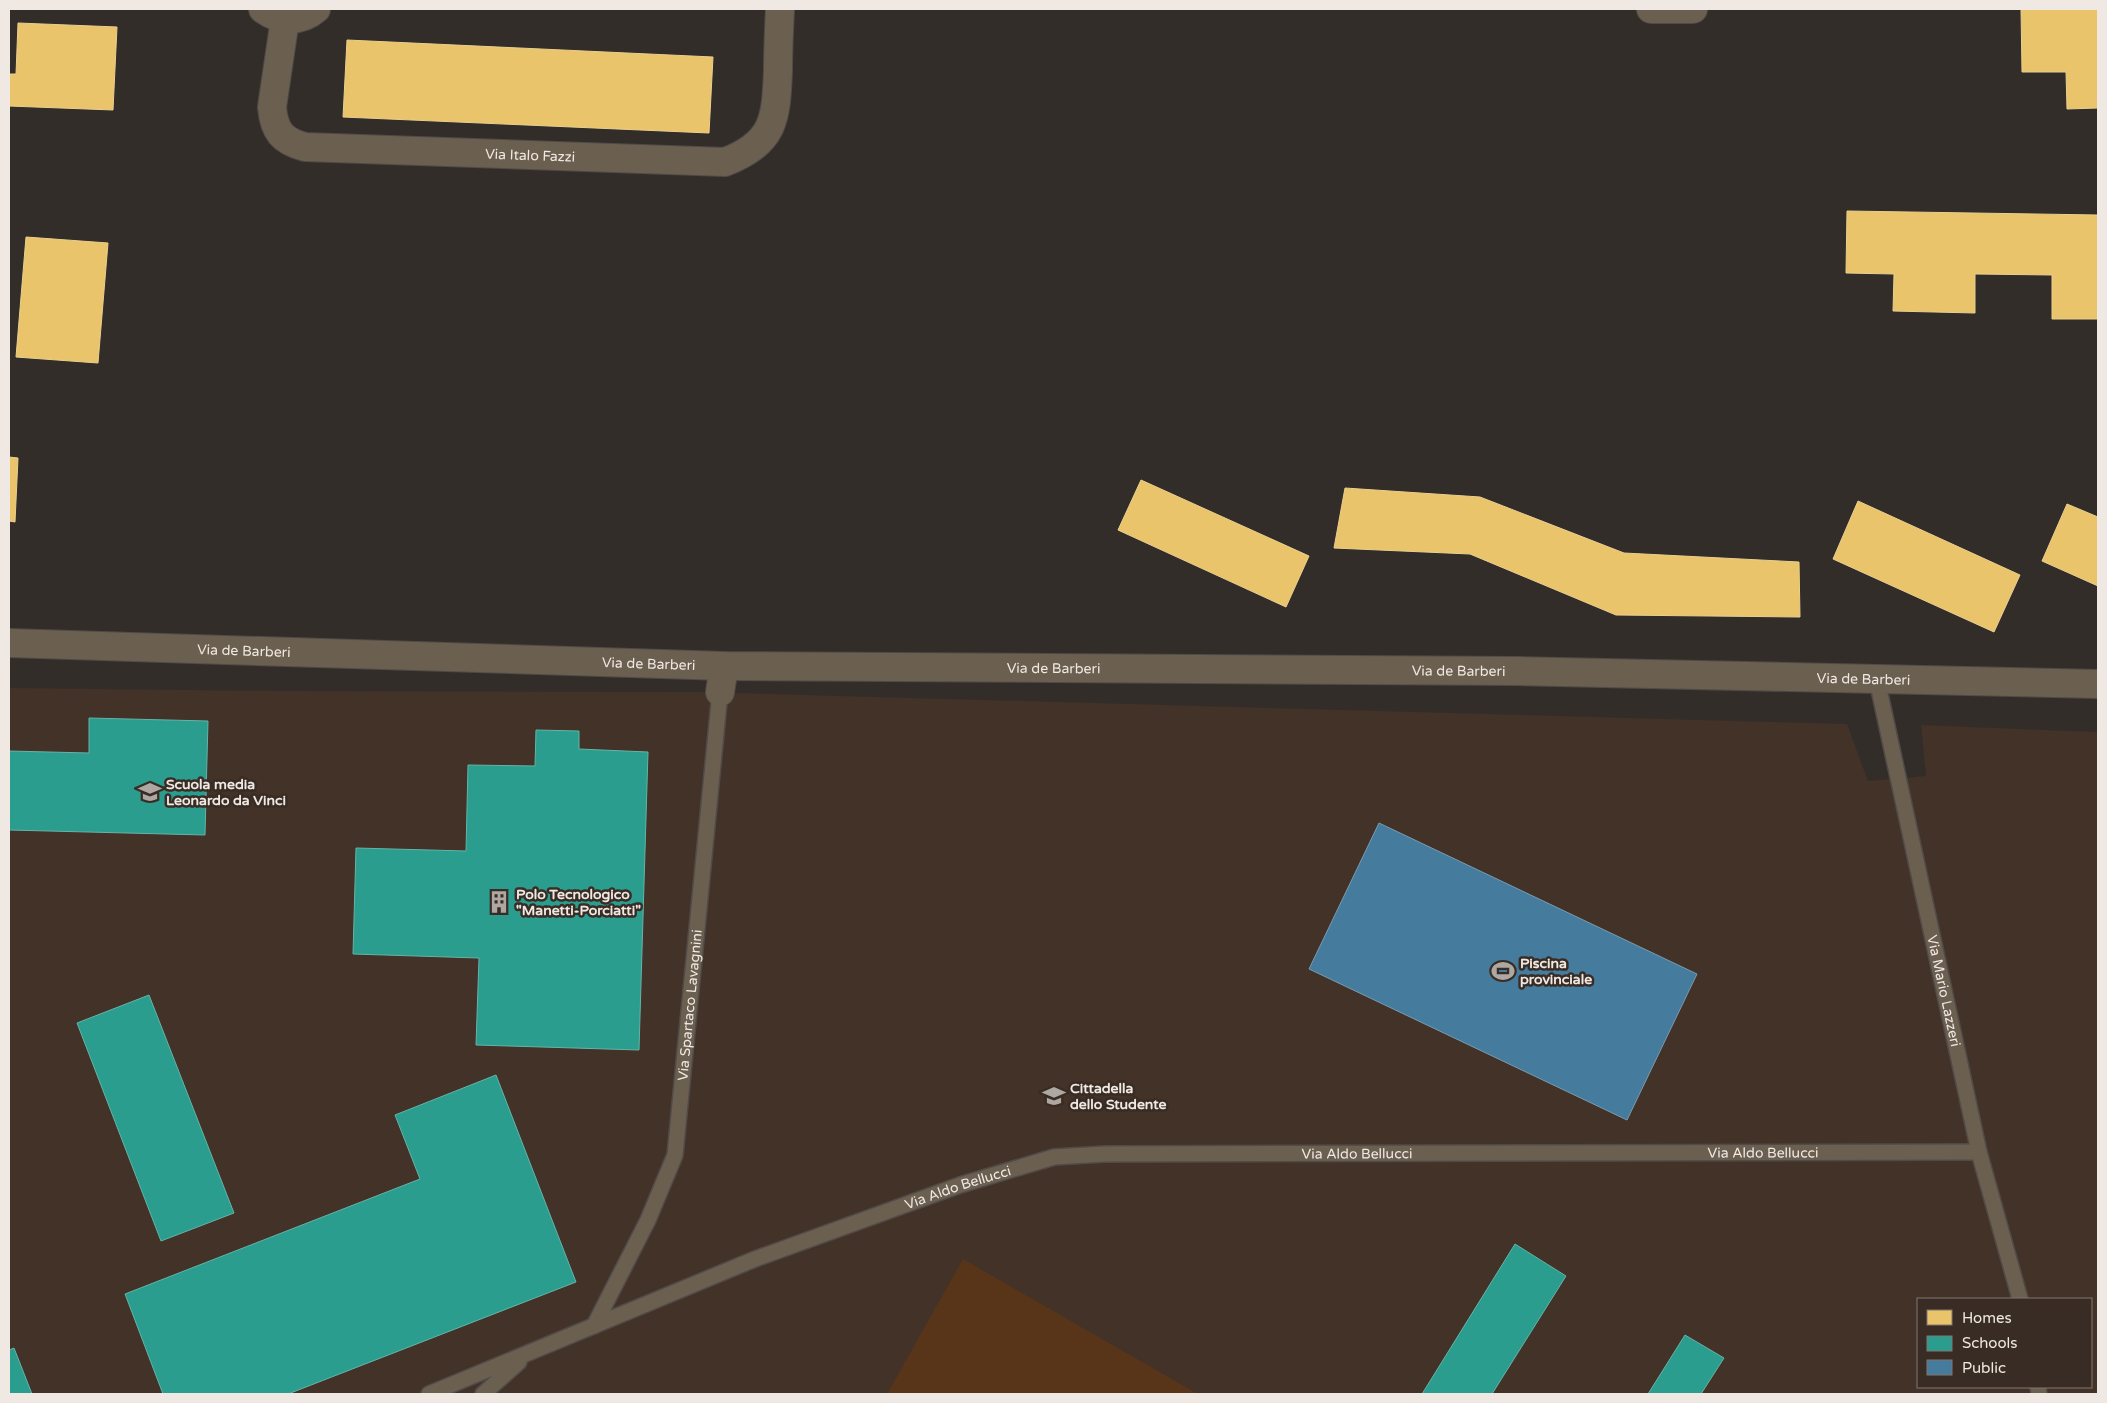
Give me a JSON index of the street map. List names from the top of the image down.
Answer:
{
  "streets": {
    "street": ["Via Italo Fazzi", "Via de Barberi"],
    "lane": ["Via Mario Lazzeri", "Via Spartaco Lavagnini", "Via Aldo Bellucci"]
  },
  "crossings": [
    ["Via de Barberi", "Via Mario Lazzeri"],
    ["Via de Barberi", "Via Spartaco Lavagnini"],
    ["Via Mario Lazzeri", "Via Aldo Bellucci"],
    ["Via Spartaco Lavagnini", "Via Aldo Bellucci"]
  ],
  "places": {
    "school or university": ["Scuola media Leonardo da Vinci", "Cittadella dello Studente"],
    "building": ["Polo Tecnologico \"Manetti-Porciatti\""],
    "sports": ["Piscina provinciale"]
  },
  "legend": ["Homes", "Schools", "Public"]
}
